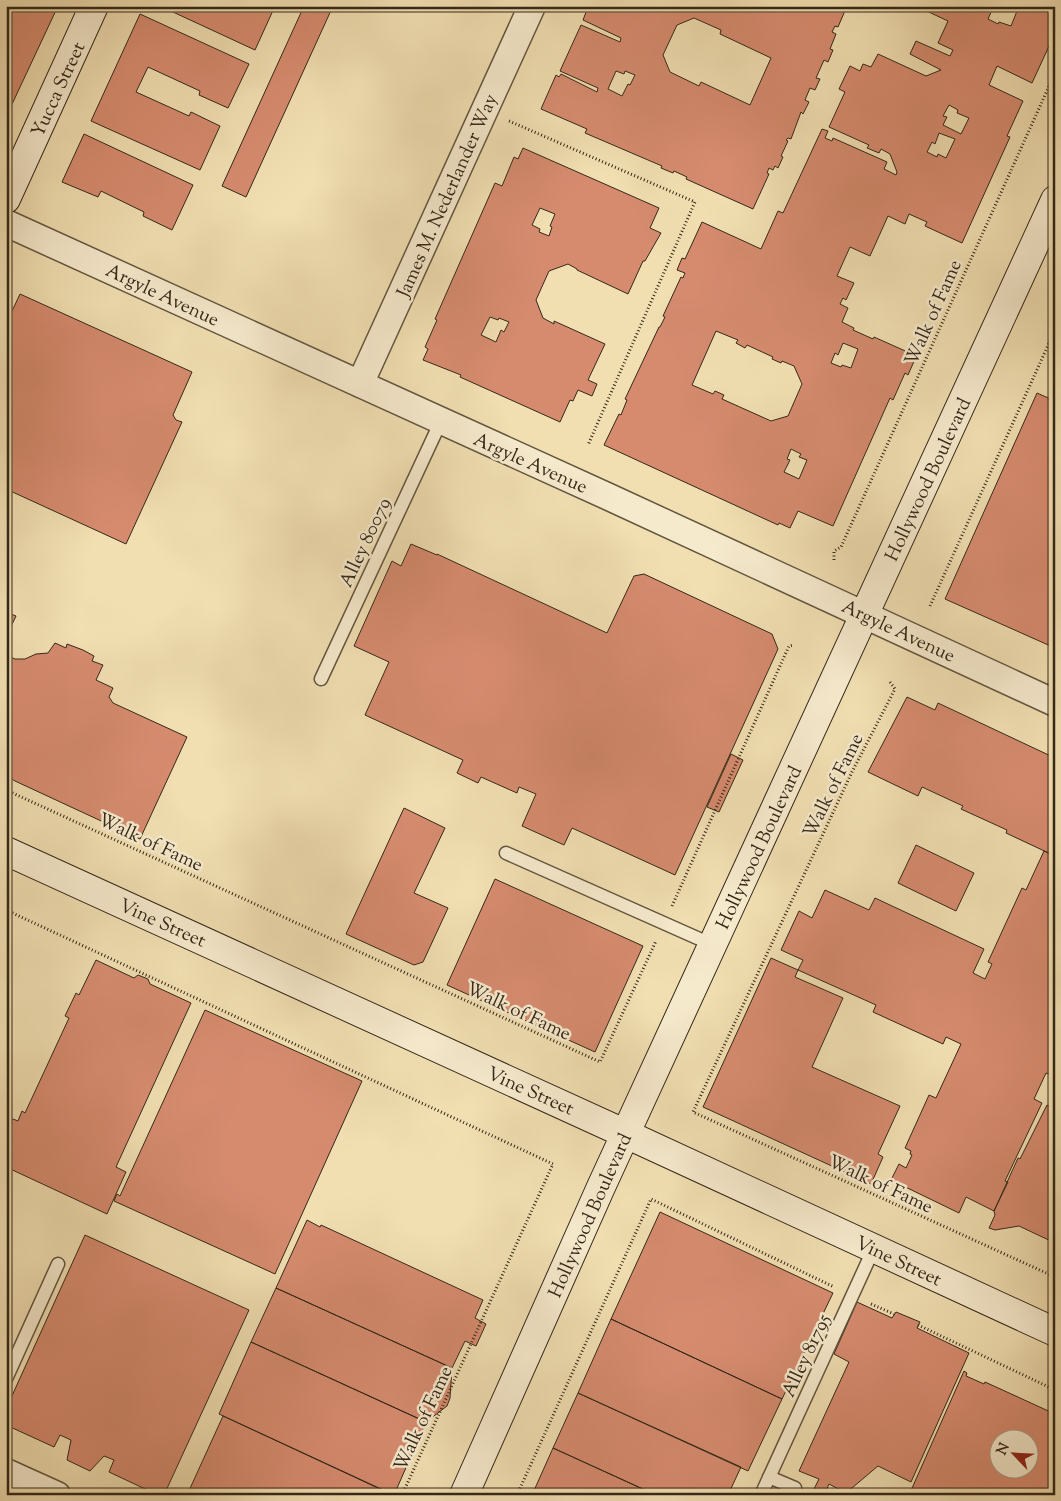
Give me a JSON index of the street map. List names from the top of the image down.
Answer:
{
  "streets": {
    "main road": ["Yucca Street", "Hollywood Boulevard", "Vine Street"],
    "street": ["James M. Nederlander Way", "Argyle Avenue"],
    "lane": ["Alley 80079", "Alley 81795"],
    "path": ["Walk of Fame"]
  },
  "crossings": [
    ["James M. Nederlander Way", "Argyle Avenue"],
    ["Argyle Avenue", "Hollywood Boulevard"],
    ["Argyle Avenue", "Alley 80079"],
    ["Hollywood Boulevard", "Vine Street"],
    ["Vine Street", "Alley 81795"]
  ],
  "north": "top left"
}
